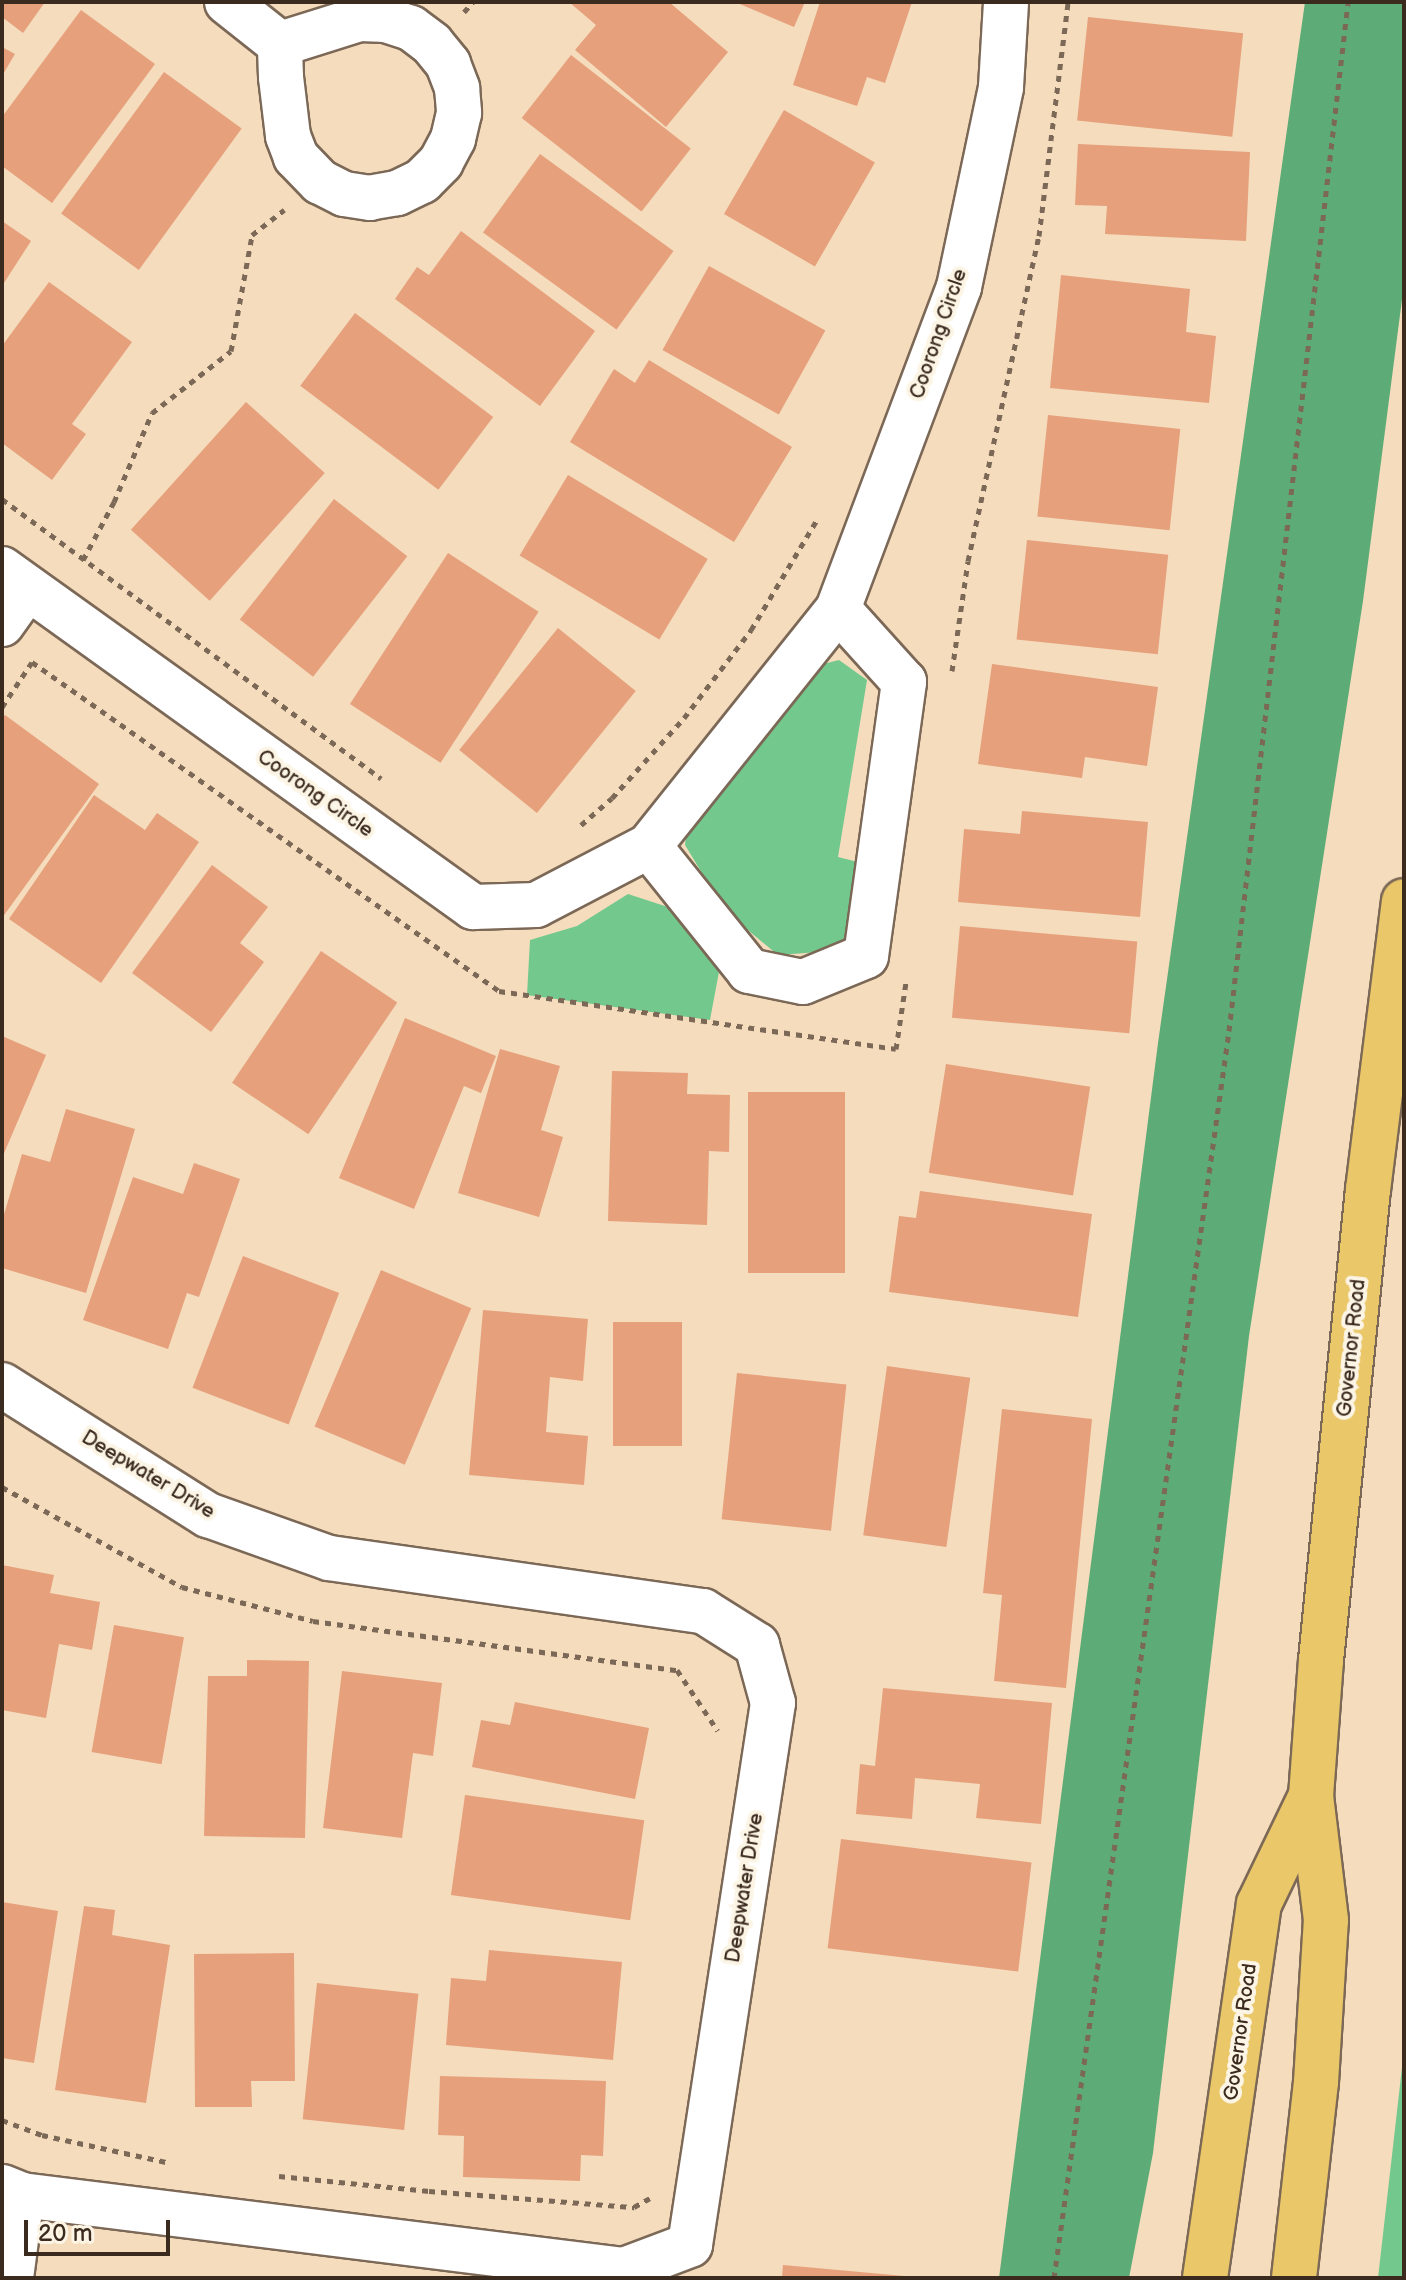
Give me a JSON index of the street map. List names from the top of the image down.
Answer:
{
  "streets": {
    "main road": ["Governor Road"],
    "street": ["Coorong Circle", "Deepwater Drive"]
  },
  "scale_bar": "20 m"
}
